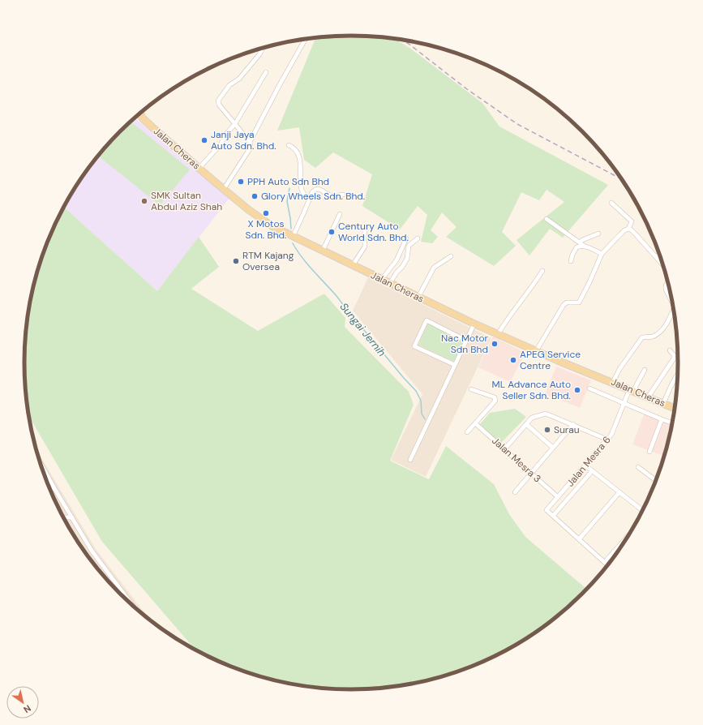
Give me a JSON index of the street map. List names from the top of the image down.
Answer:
{
  "streets": {
    "main road": ["Jalan Cheras"],
    "street": ["Jalan Mesra 3", "Jalan Mesra 6"]
  },
  "crossings": [
    ["Jalan Cheras", "Jalan Mesra 6"],
    ["Jalan Mesra 3", "Jalan Mesra 6"]
  ],
  "water": ["Sungai Jernih"],
  "places": [
    "Janji Jaya Auto Sdn. Bhd.",
    "PPH Auto Sdn Bhd",
    "Glory Wheels Sdn. Bhd.",
    "SMK Sultan Abdul Aziz Shah",
    "X Motos Sdn. Bhd.",
    "Century Auto World Sdn. Bhd.",
    "RTM Kajang Oversea",
    "Nac Motor Sdn Bhd",
    "APEG Service Centre",
    "ML Advance Auto Seller Sdn. Bhd.",
    "Surau"
  ],
  "north": "bottom right"
}
